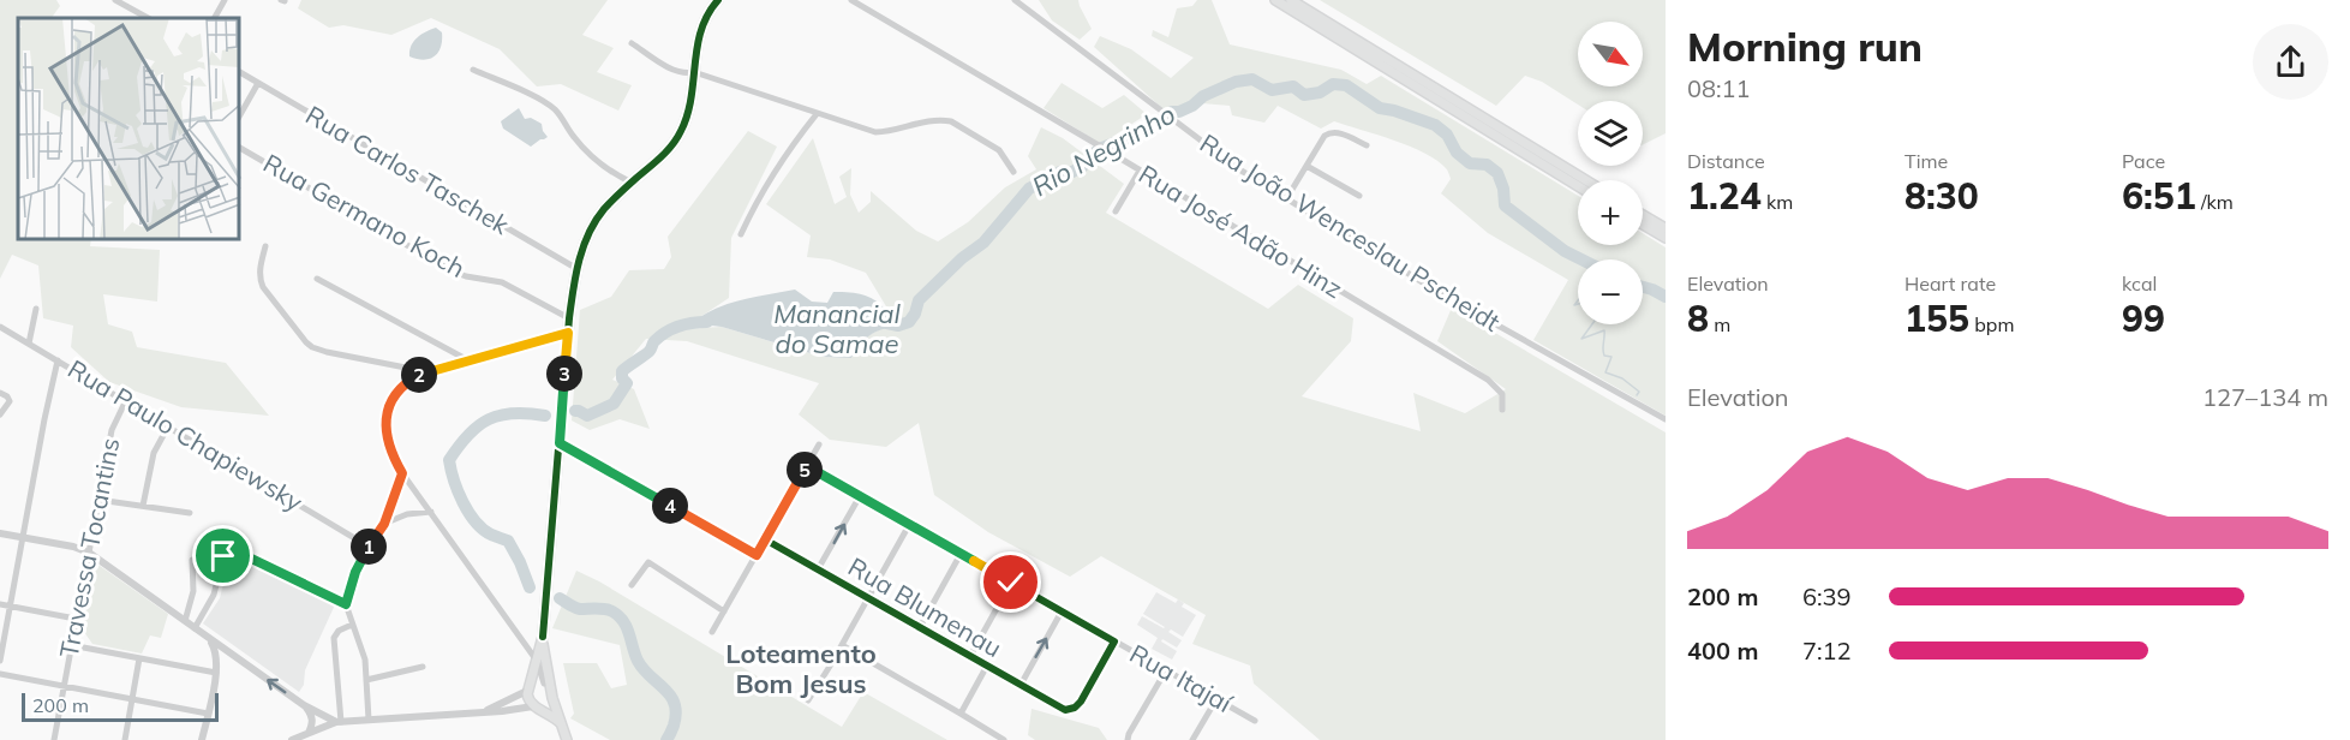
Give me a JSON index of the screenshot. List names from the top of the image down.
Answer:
{
  "streets": {
    "street": [
      "Rua Carlos Taschek",
      "Rua Germano Koch",
      "Rua José Adão Hinz",
      "Rua João Wenceslau Pscheidt",
      "Rua Paulo Chapiewsky",
      "Travessa Tocantins",
      "Rua Blumenau",
      "Rua Itajaí"
    ]
  },
  "crossings": [
    ["Rua Paulo Chapiewsky", "Travessa Tocantins"],
    ["Rua Blumenau", "Rua Itajaí"]
  ],
  "districts": ["Loteamento Bom Jesus"],
  "water": ["Rio Negrinho", "Manancial do Samae"],
  "scale_bar": "200 m",
  "north": "bottom right",
  "page": {
    "heading": ["Morning run", "08:11"],
    "map_buttons": ["+", "−"],
    "stats": [
      ["Distance", "1.24 km"],
      ["Time", "8:30"],
      ["Pace", "6:51 /km"],
      ["Elevation", "8 m"],
      ["Heart rate", "155 bpm"],
      ["kcal", "99"]
    ],
    "pins": [
      "3",
      "2",
      "5",
      "4",
      "1"
    ],
    "chart": ["Elevation", "127–134 m"],
    "list": [
      {
        "name": "200 m",
        "note": "6:39"
      },
      {
        "name": "400 m",
        "note": "7:12"
      }
    ],
    "scale": "200 m"
  }
}
